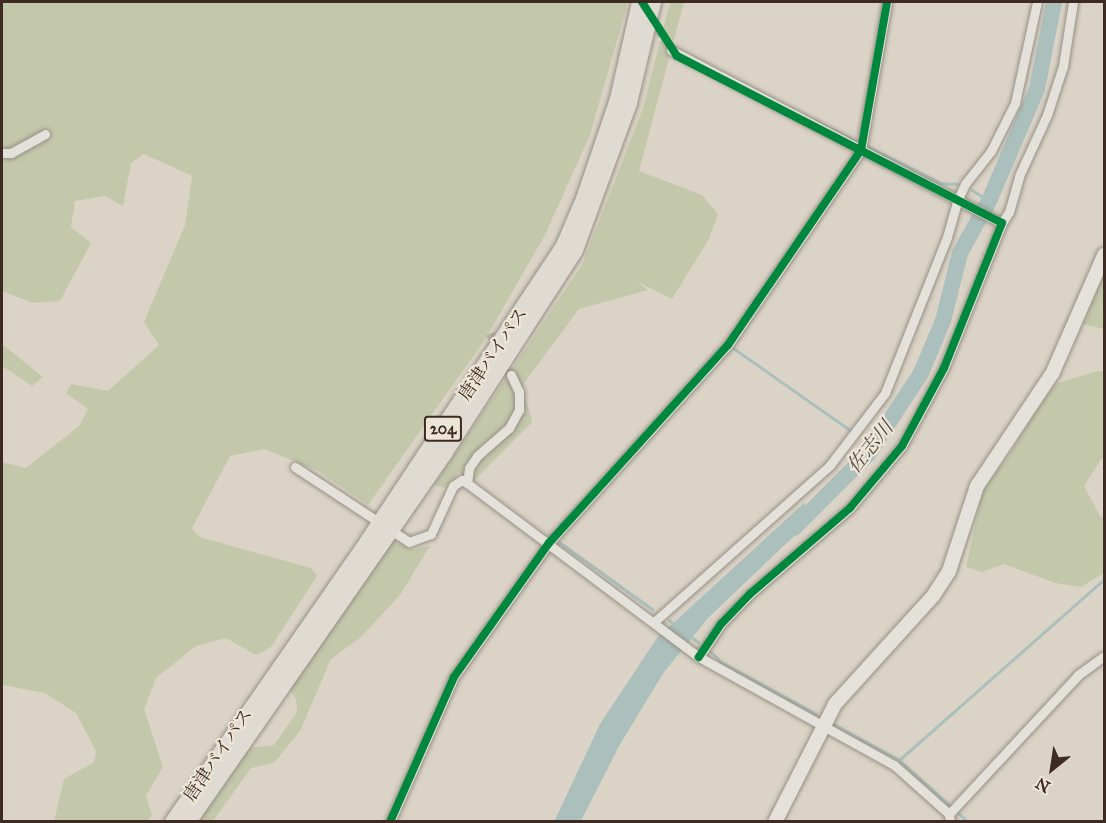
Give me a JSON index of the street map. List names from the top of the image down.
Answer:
{
  "streets": {
    "highway": ["唐津バイパス", "204"]
  },
  "water": ["佐志川"],
  "north": "bottom left"
}
